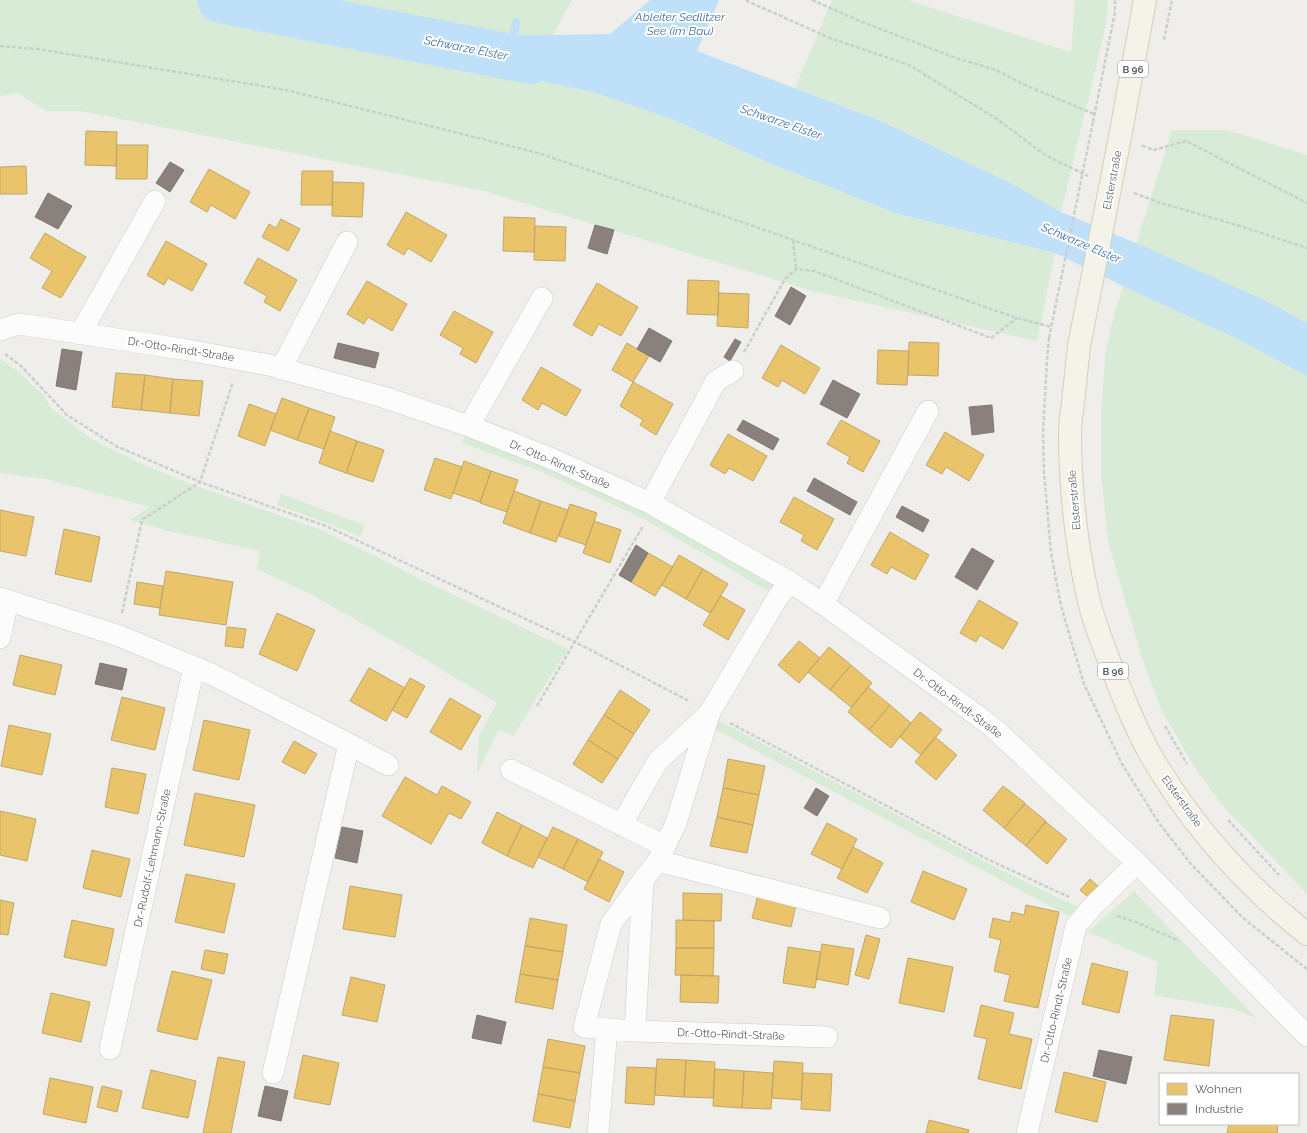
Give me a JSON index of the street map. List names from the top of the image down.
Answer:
{
  "streets": {
    "main road": ["B 96", "Elsterstraße"],
    "street": ["Dr.-Otto-Rindt-Straße", "Dr.-Rudolf-Lehmann-Straße"]
  },
  "water": ["Ableiter Sedlitzer See (im Bau)", "Schwarze Elster"],
  "legend": ["Wohnen", "Industrie"]
}
